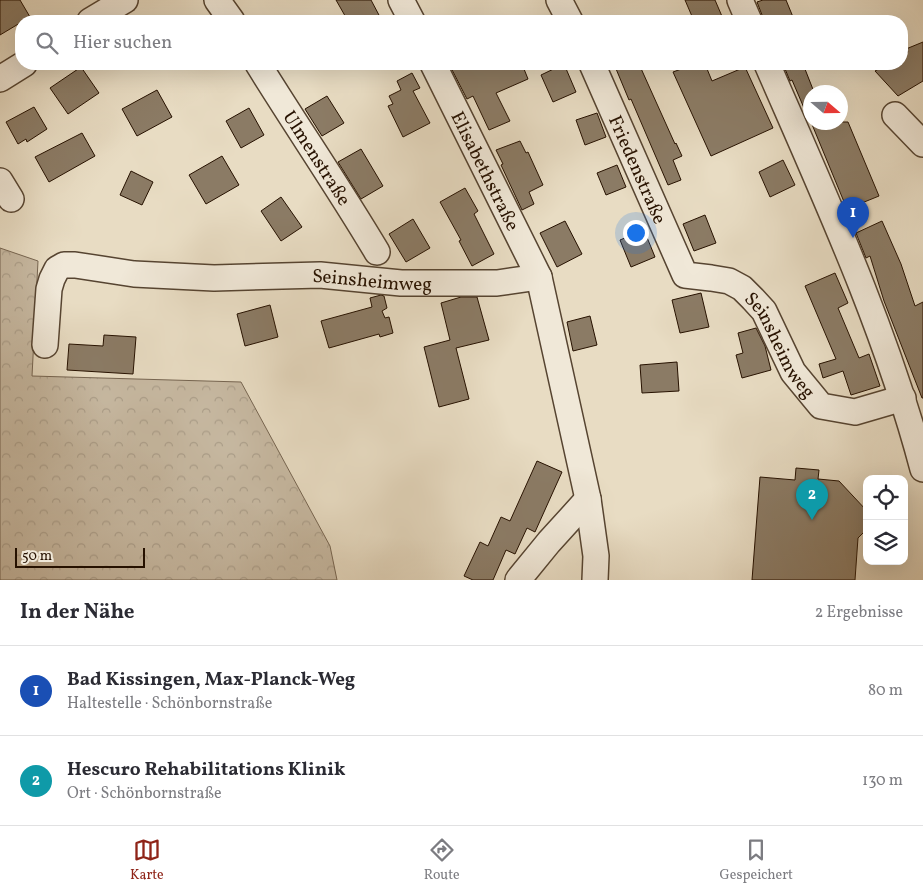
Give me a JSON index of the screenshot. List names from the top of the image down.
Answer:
{
  "streets": {
    "street": [
      "Ulmenstraße",
      "Elisabethstraße",
      "Friedenstraße",
      "Seinsheimweg"
    ]
  },
  "crossings": [
    ["Elisabethstraße", "Seinsheimweg"],
    ["Friedenstraße", "Seinsheimweg"]
  ],
  "scale_bar": "50 m",
  "north": "right",
  "page": {
    "search": "Hier suchen",
    "pins": ["1", "2"],
    "scale": "50 m",
    "heading": ["In der Nähe", "2 Ergebnisse"],
    "list": [
      {
        "mark": "1",
        "name": "Bad Kissingen, Max-Planck-Weg",
        "note": "Haltestelle · Schönbornstraße",
        "value": "80 m"
      },
      {
        "mark": "2",
        "name": "Hescuro Rehabilitations Klinik",
        "note": "Ort · Schönbornstraße",
        "value": "130 m"
      }
    ],
    "nav": ["Karte", "Route", "Gespeichert"]
  }
}
